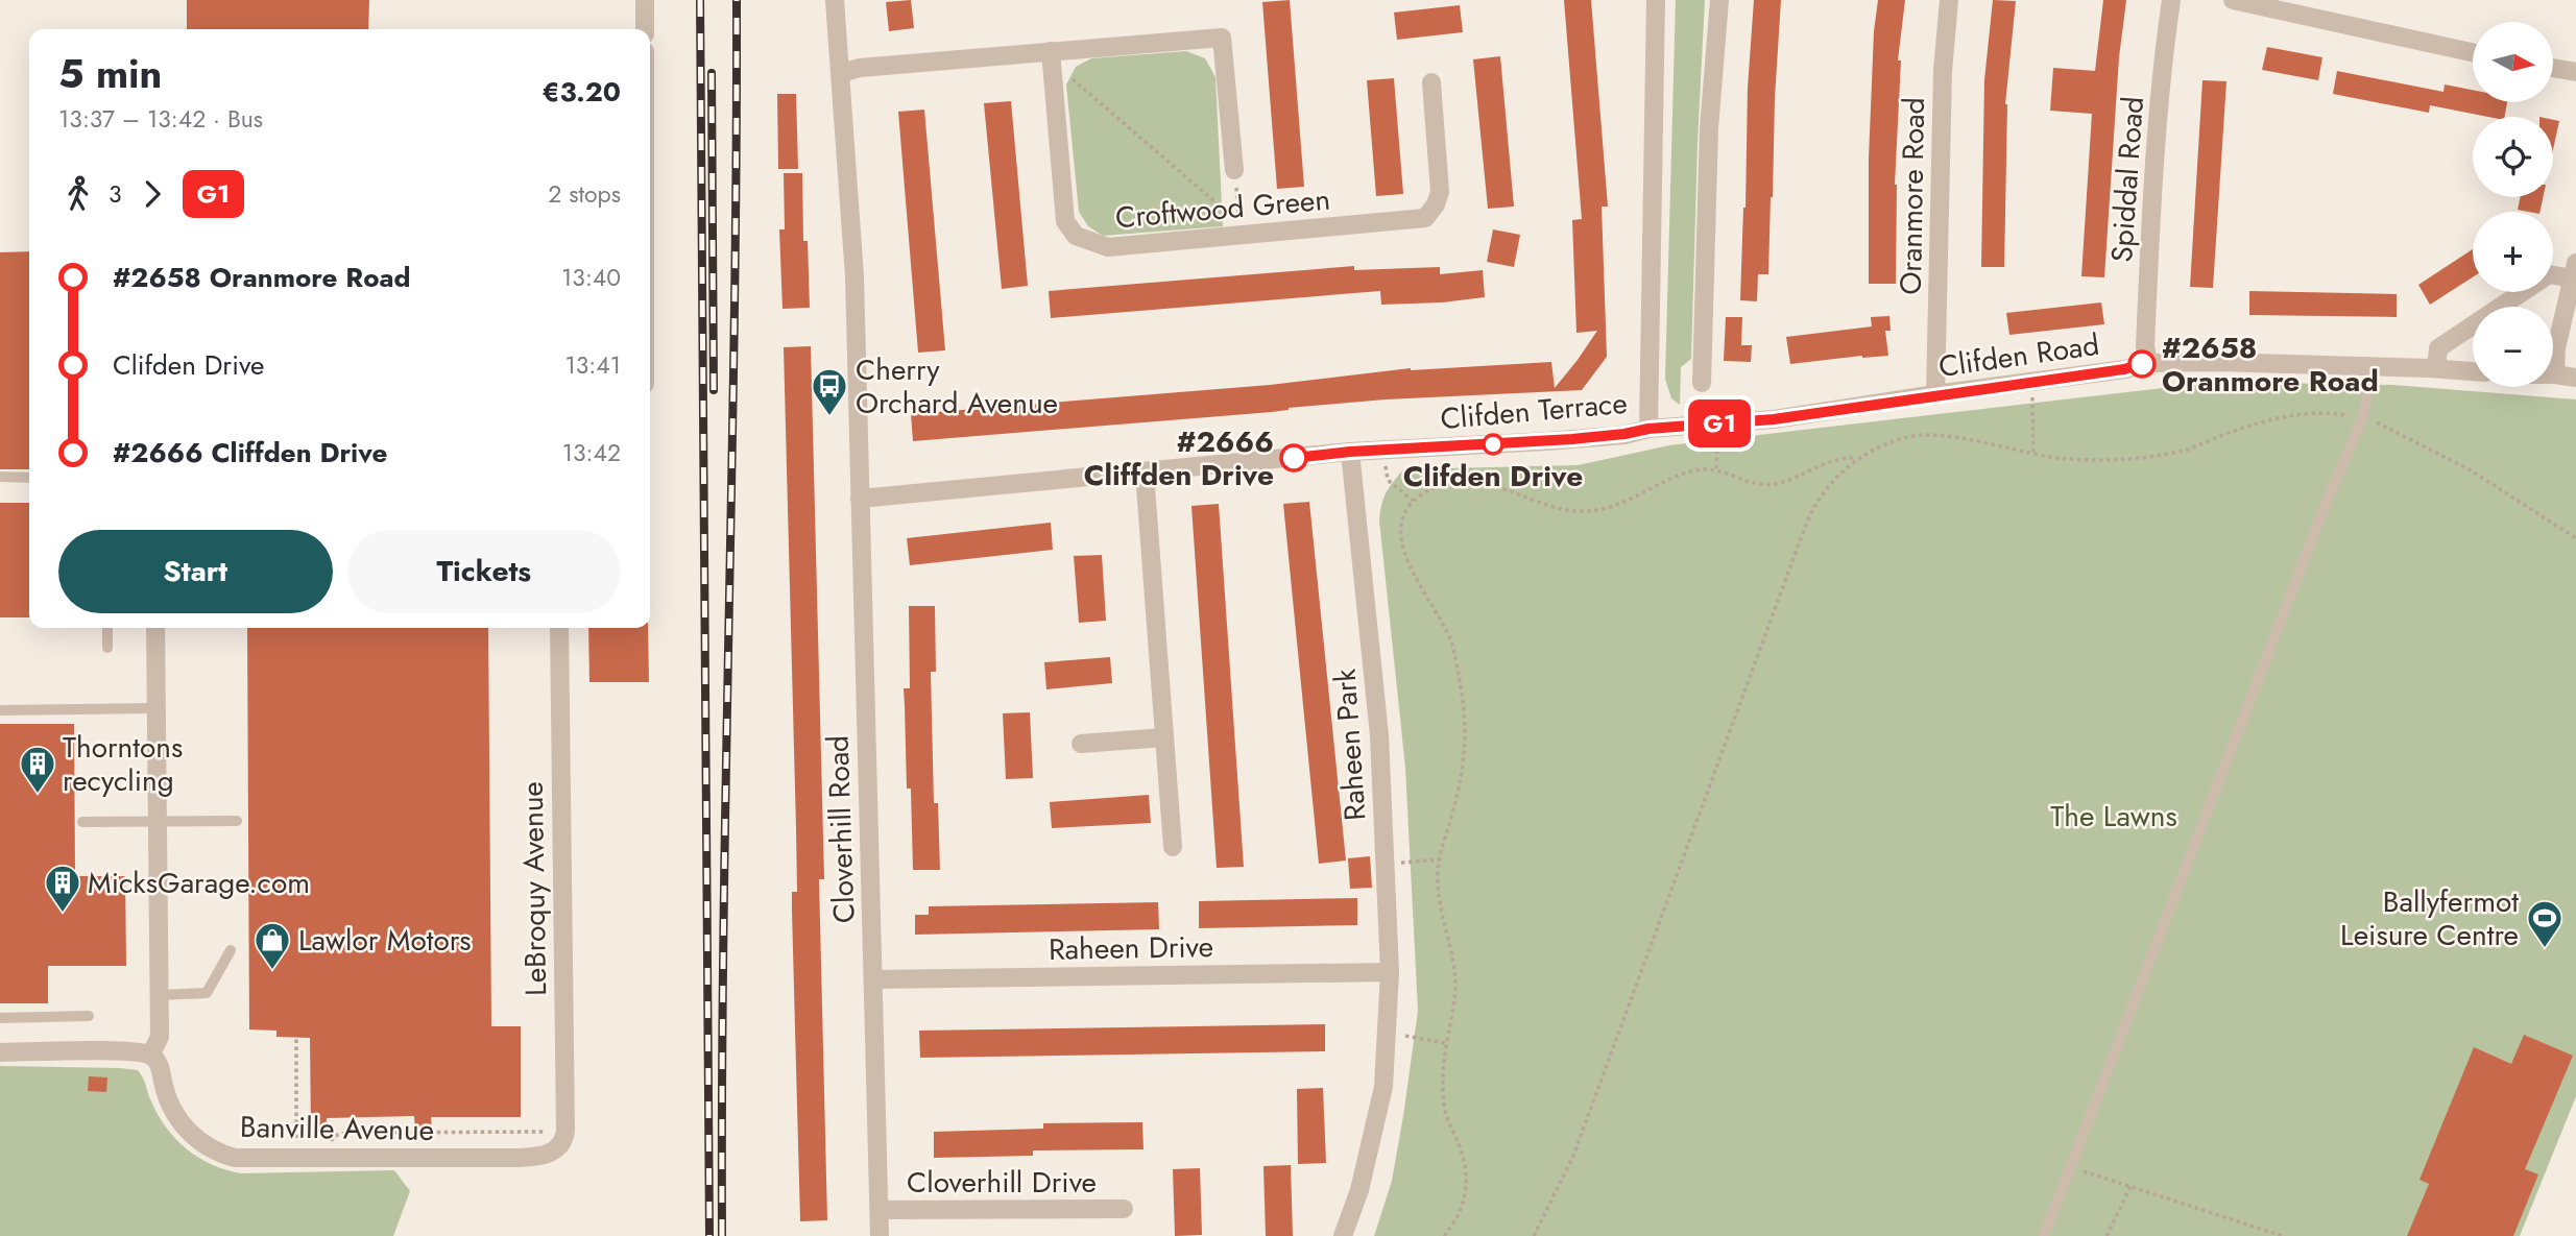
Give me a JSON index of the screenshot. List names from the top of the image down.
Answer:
{
  "streets": {
    "street": [
      "Spiddal Road",
      "Oranmore Road",
      "Croftwood Green",
      "Clifden Road",
      "Clifden Terrace",
      "Raheen Park",
      "Cloverhill Road",
      "LeBroquy Avenue",
      "Raheen Drive",
      "Banville Avenue",
      "Cloverhill Drive"
    ]
  },
  "crossings": [
    ["Spiddal Road", "Clifden Road"],
    ["Oranmore Road", "Clifden Road"],
    ["Croftwood Green", "Cloverhill Road"],
    ["Clifden Road", "Clifden Terrace"],
    ["Clifden Terrace", "Raheen Park"],
    ["Raheen Park", "Raheen Drive"],
    ["Cloverhill Road", "Raheen Drive"],
    ["Cloverhill Road", "Cloverhill Drive"],
    ["LeBroquy Avenue", "Banville Avenue"]
  ],
  "parks": ["The Lawns"],
  "places": {
    "other": ["#2658 Oranmore Road", "Clifden Drive", "#2666 Cliffden Drive"],
    "bus stop": ["Cherry Orchard Avenue"],
    "building": ["Thorntons recycling", "MicksGarage.com"],
    "sports": ["Ballyfermot Leisure Centre"],
    "shop": ["Lawlor Motors"]
  },
  "lines": ["bus line G1"],
  "north": "right",
  "page": {
    "on_map": "G1",
    "map_buttons": ["+", "−"],
    "heading": ["5 min", "13:37 – 13:42 · Bus", "€3.20"],
    "legs": ["3", "G1", "2 stops"],
    "list": [
      {
        "name": "#2658 Oranmore Road",
        "value": "13:40"
      },
      {
        "name": "Clifden Drive",
        "value": "13:41"
      },
      {
        "name": "#2666 Cliffden Drive",
        "value": "13:42"
      }
    ],
    "buttons": ["Start", "Tickets"]
  }
}
